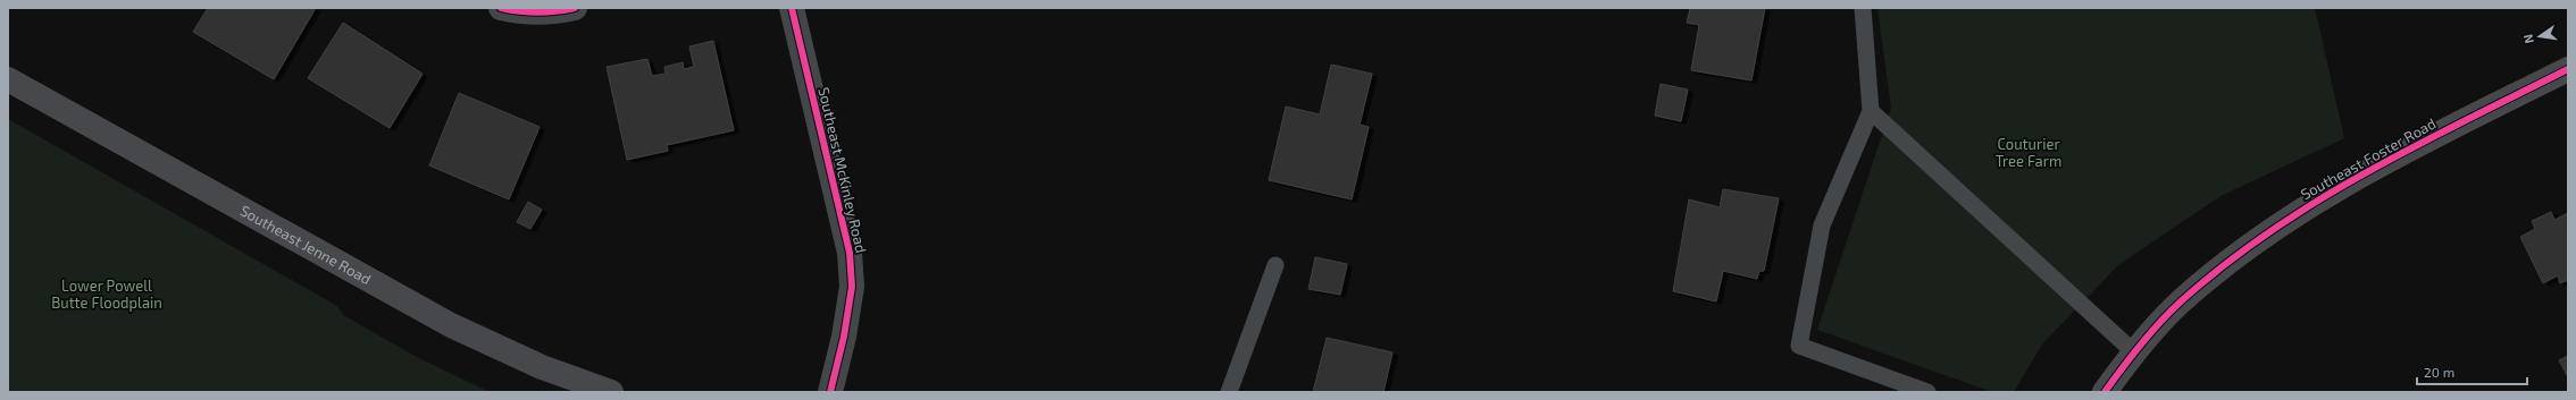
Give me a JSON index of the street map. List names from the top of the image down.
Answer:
{
  "streets": {
    "main road": ["Southeast Foster Road", "Southeast Jenne Road"],
    "street": ["Southeast McKinley Road"]
  },
  "parks": ["Couturier Tree Farm", "Lower Powell Butte Floodplain"],
  "scale_bar": "20 m",
  "north": "left"
}
